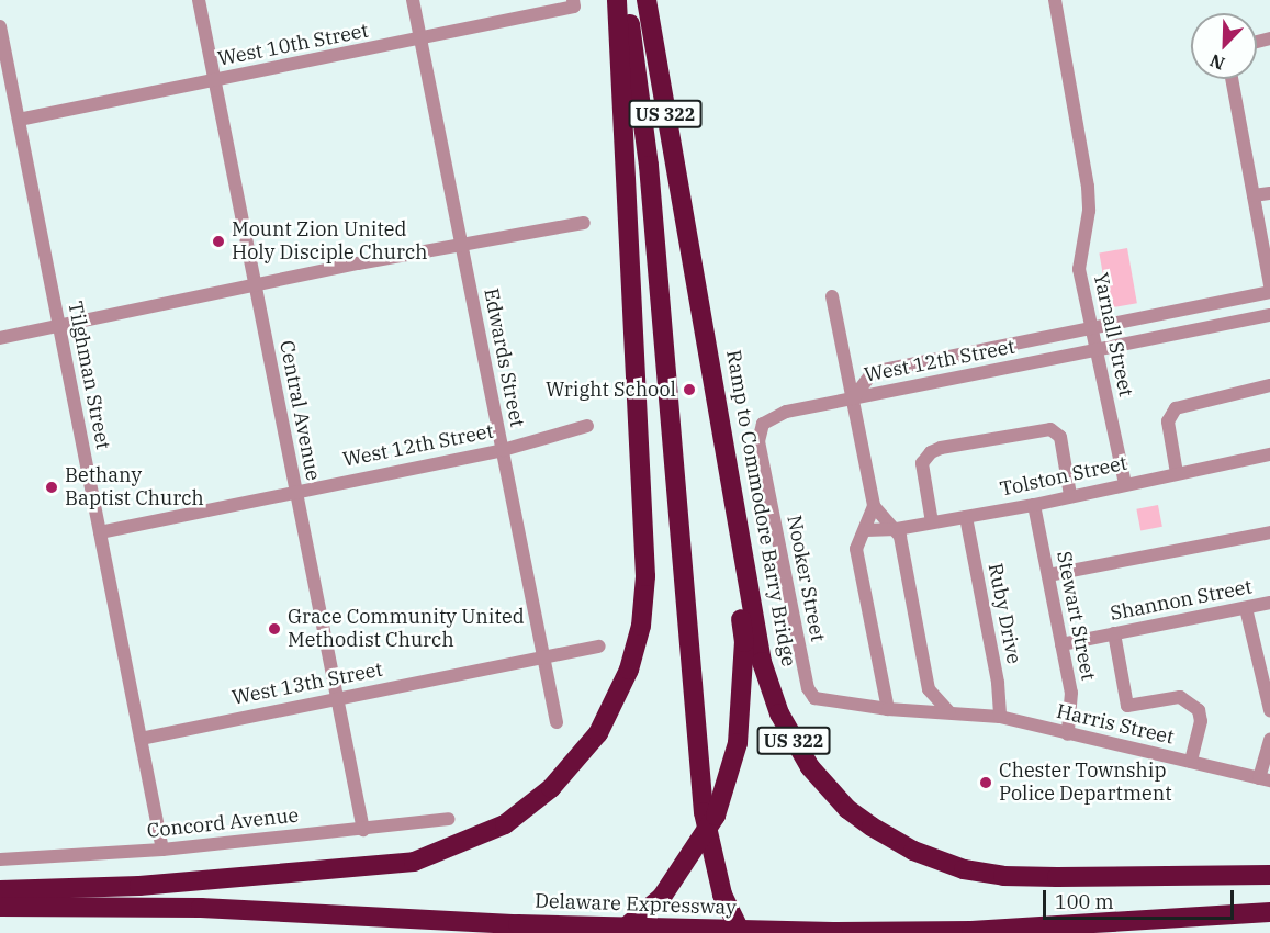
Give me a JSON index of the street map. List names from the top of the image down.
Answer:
{
  "streets": {
    "highway": ["US 322", "Ramp to Commodore Barry Bridge", "Delaware Expressway"],
    "street": [
      "West 10th Street",
      "Yarnall Street",
      "Edwards Street",
      "West 12th Street",
      "Tilghman Street",
      "Central Avenue",
      "Tolston Street",
      "Nooker Street",
      "Shannon Street",
      "Ruby Drive",
      "Stewart Street",
      "West 13th Street",
      "Harris Street",
      "Concord Avenue"
    ]
  },
  "crossings": [
    ["West 10th Street", "Edwards Street"],
    ["West 10th Street", "Tilghman Street"],
    ["West 10th Street", "Central Avenue"],
    ["US 322", "Ramp to Commodore Barry Bridge"],
    ["Yarnall Street", "West 12th Street"],
    ["Yarnall Street", "Tolston Street"],
    ["Edwards Street", "West 12th Street"],
    ["Edwards Street", "West 13th Street"],
    ["West 12th Street", "Tilghman Street"],
    ["West 12th Street", "Central Avenue"],
    ["West 12th Street", "Nooker Street"],
    ["Tilghman Street", "West 13th Street"],
    ["Tilghman Street", "Concord Avenue"],
    ["Central Avenue", "West 13th Street"],
    ["Central Avenue", "Concord Avenue"],
    ["Tolston Street", "Ruby Drive"],
    ["Tolston Street", "Stewart Street"],
    ["Nooker Street", "Harris Street"],
    ["Shannon Street", "Stewart Street"],
    ["Ruby Drive", "Harris Street"],
    ["Stewart Street", "Harris Street"]
  ],
  "places": [
    "Mount Zion United Holy Disciple Church",
    "Wright School",
    "Bethany Baptist Church",
    "Grace Community United Methodist Church",
    "Chester Township Police Department"
  ],
  "scale_bar": "100 m",
  "north": "bottom left"
}
